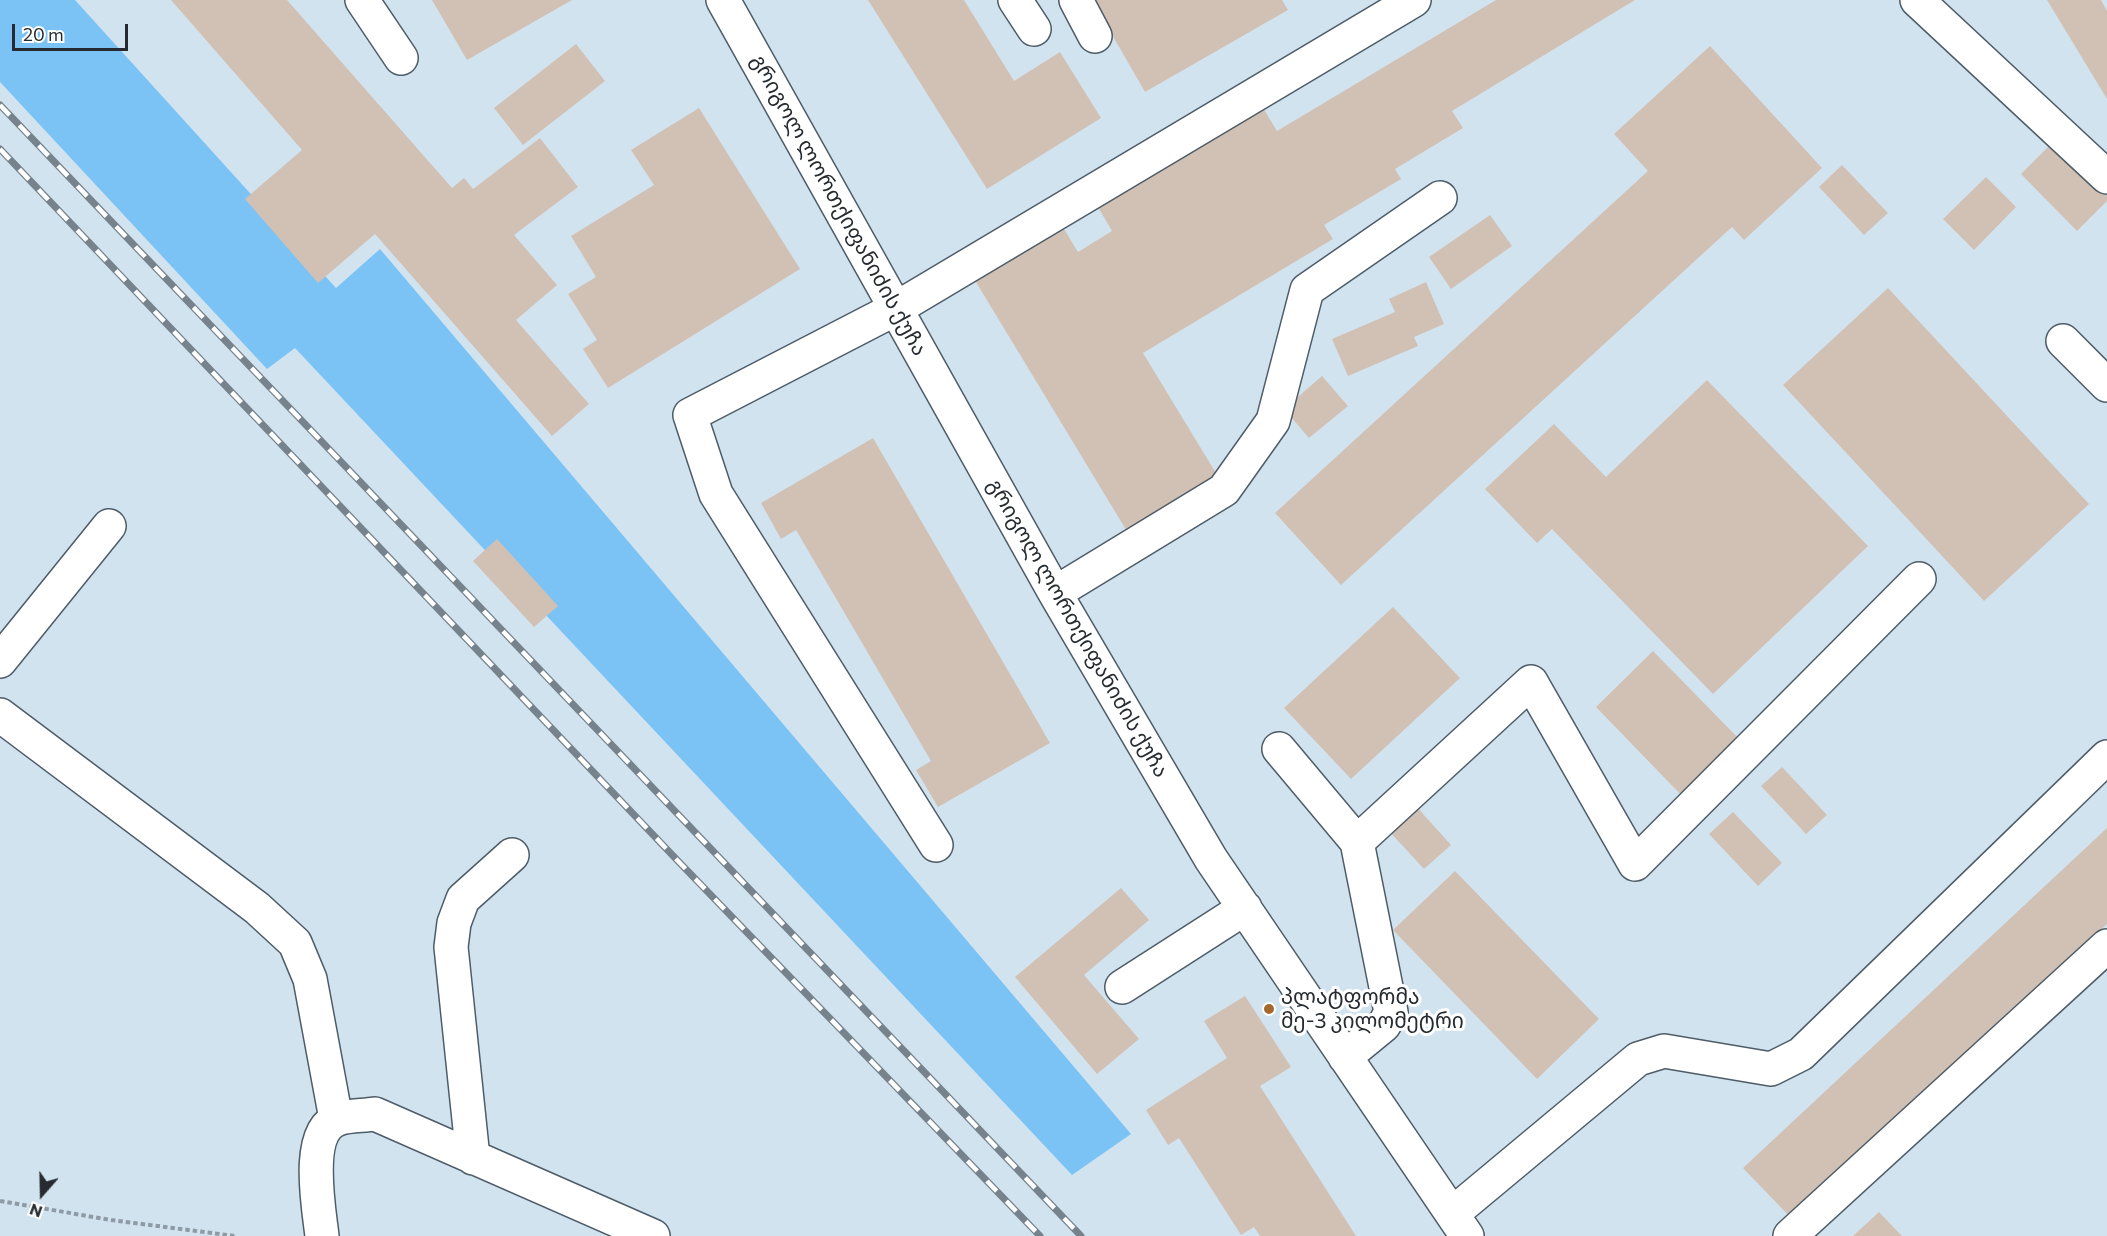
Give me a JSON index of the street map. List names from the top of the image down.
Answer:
{
  "streets": {
    "street": ["გრიგოლ ლორთქიფანიძის ქუჩა"]
  },
  "places": ["პლატფორმა მე-3 კილომეტრი"],
  "scale_bar": "20 m",
  "north": "bottom"
}
